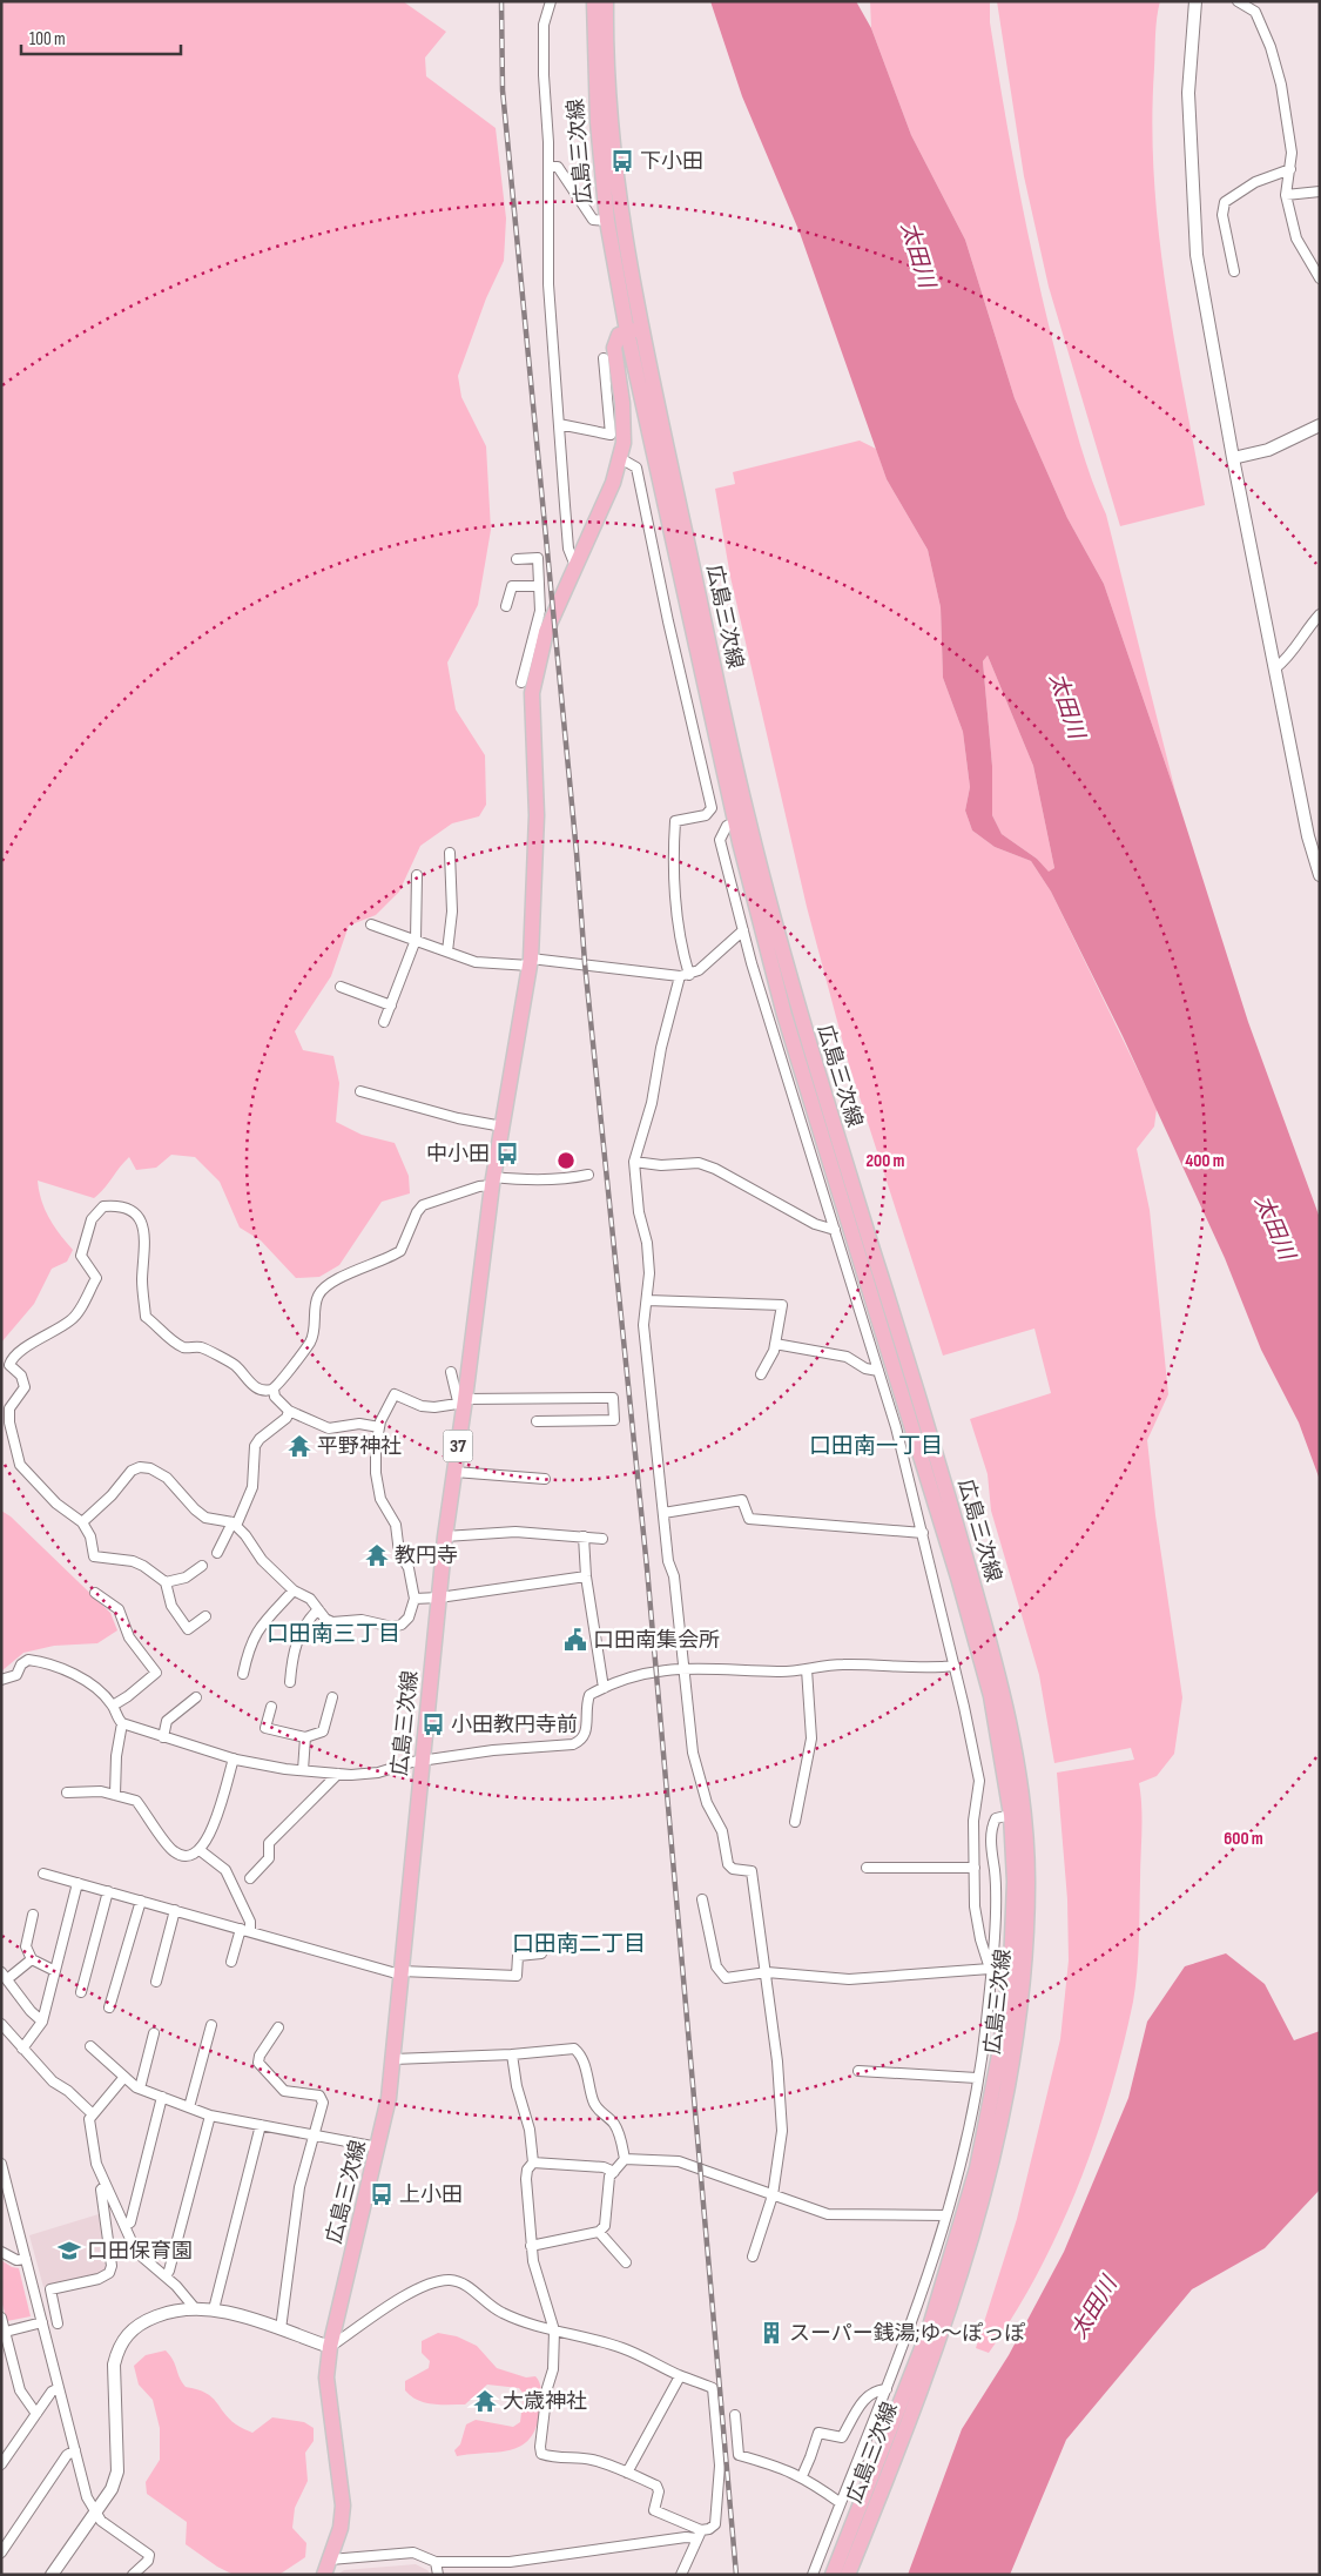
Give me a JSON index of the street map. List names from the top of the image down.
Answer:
{
  "streets": {
    "main road": ["広島三次線", "37"]
  },
  "districts": ["口田南一丁目", "口田南三丁目", "口田南二丁目"],
  "water": ["太田川"],
  "places": {
    "bus stop": [
      "下小田",
      "中小田",
      "小田教円寺前",
      "上小田"
    ],
    "temple": ["平野神社", "教円寺", "大歳神社"],
    "public building": ["口田南集会所"],
    "school or university": ["口田保育園"],
    "building": ["スーパー銭湯;ゆ～ぽっぽ"]
  },
  "scale_bar": "100 m",
  "rings": ["200 m", "400 m", "600 m"]
}
